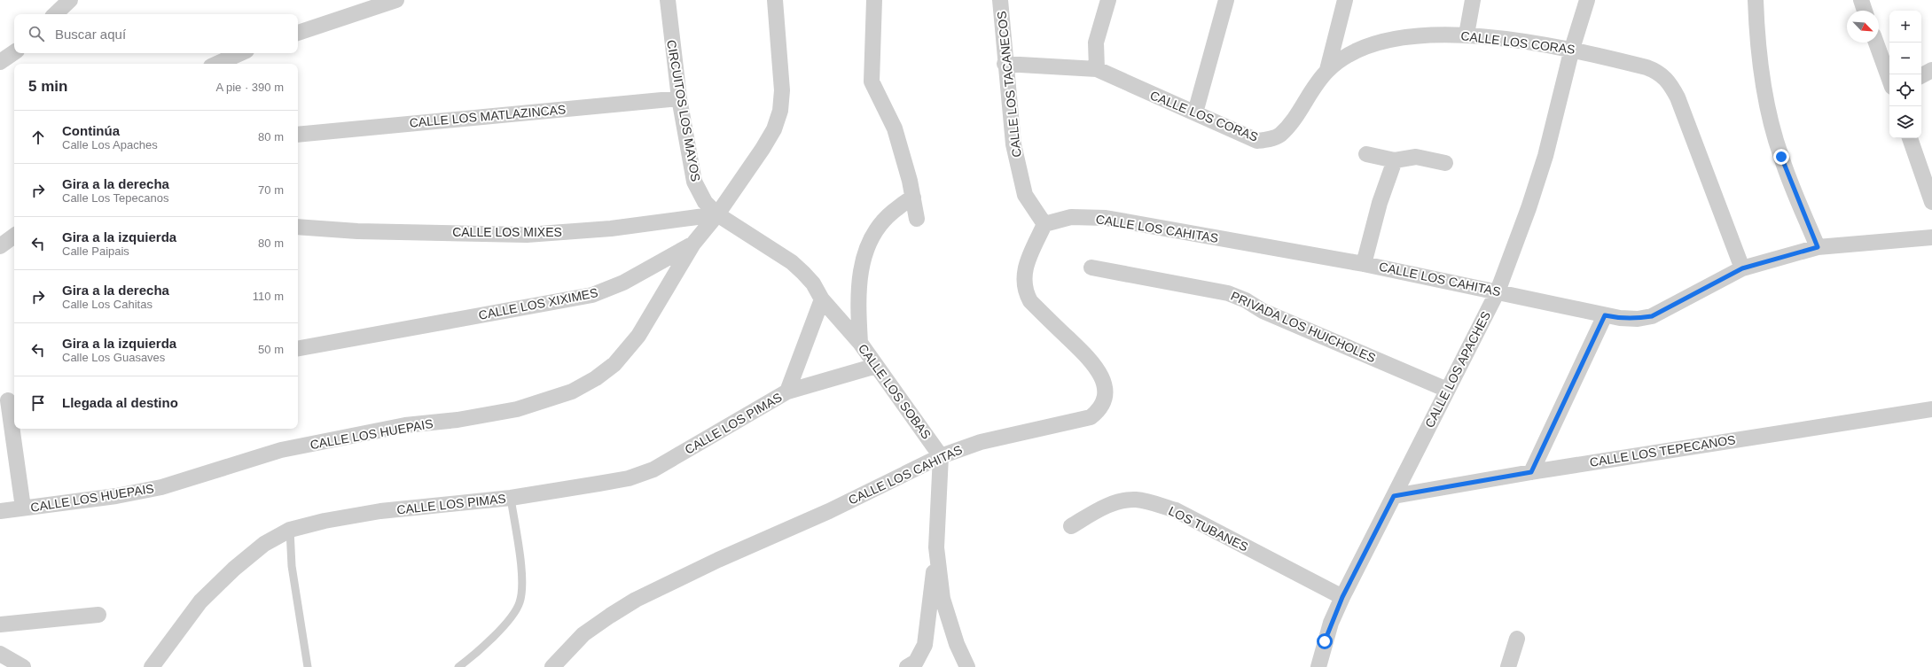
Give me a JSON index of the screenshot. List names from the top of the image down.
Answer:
{
  "streets": {
    "street": [
      "CALLE LOS CORAS",
      "CALLE LOS TACANECOS",
      "CIRCUITOS LOS MAYOS",
      "CALLE LOS MATLAZINCAS",
      "CALLE LOS CAHITAS",
      "CALLE LOS MIXES",
      "CALLE LOS XIXIMES",
      "PRIVADA LOS HUICHOLES",
      "CALLE LOS APACHES",
      "CALLE LOS SOBAS",
      "CALLE LOS PIMAS",
      "CALLE LOS HUEPAIS",
      "CALLE LOS TEPECANOS",
      "LOS TUBANES"
    ]
  },
  "crossings": [
    ["CALLE LOS CORAS", "CALLE LOS TACANECOS"],
    ["CALLE LOS CORAS", "CALLE LOS CAHITAS"],
    ["CALLE LOS CORAS", "CALLE LOS APACHES"],
    ["CALLE LOS TACANECOS", "CALLE LOS CAHITAS"],
    ["CIRCUITOS LOS MAYOS", "CALLE LOS MATLAZINCAS"],
    ["CIRCUITOS LOS MAYOS", "CALLE LOS MIXES"],
    ["CIRCUITOS LOS MAYOS", "CALLE LOS XIXIMES"],
    ["CIRCUITOS LOS MAYOS", "CALLE LOS SOBAS"],
    ["CALLE LOS CAHITAS", "CALLE LOS APACHES"],
    ["CALLE LOS CAHITAS", "CALLE LOS SOBAS"],
    ["CALLE LOS MIXES", "CALLE LOS XIXIMES"],
    ["CALLE LOS MIXES", "CALLE LOS SOBAS"],
    ["CALLE LOS XIXIMES", "CALLE LOS SOBAS"],
    ["CALLE LOS XIXIMES", "CALLE LOS HUEPAIS"],
    ["PRIVADA LOS HUICHOLES", "CALLE LOS APACHES"],
    ["CALLE LOS APACHES", "CALLE LOS TEPECANOS"],
    ["CALLE LOS APACHES", "LOS TUBANES"],
    ["CALLE LOS SOBAS", "CALLE LOS PIMAS"]
  ],
  "north": "bottom right",
  "page": {
    "map_buttons": ["+", "−"],
    "search": "Buscar aquí",
    "heading": ["5 min", "A pie · 390 m"],
    "list": [
      ["Continúa", "Calle Los Apaches", "80 m"],
      ["Gira a la derecha", "Calle Los Tepecanos", "70 m"],
      ["Gira a la izquierda", "Calle Paipais", "80 m"],
      ["Gira a la derecha", "Calle Los Cahitas", "110 m"],
      ["Gira a la izquierda", "Calle Los Guasaves", "50 m"],
      "Llegada al destino"
    ]
  }
}
